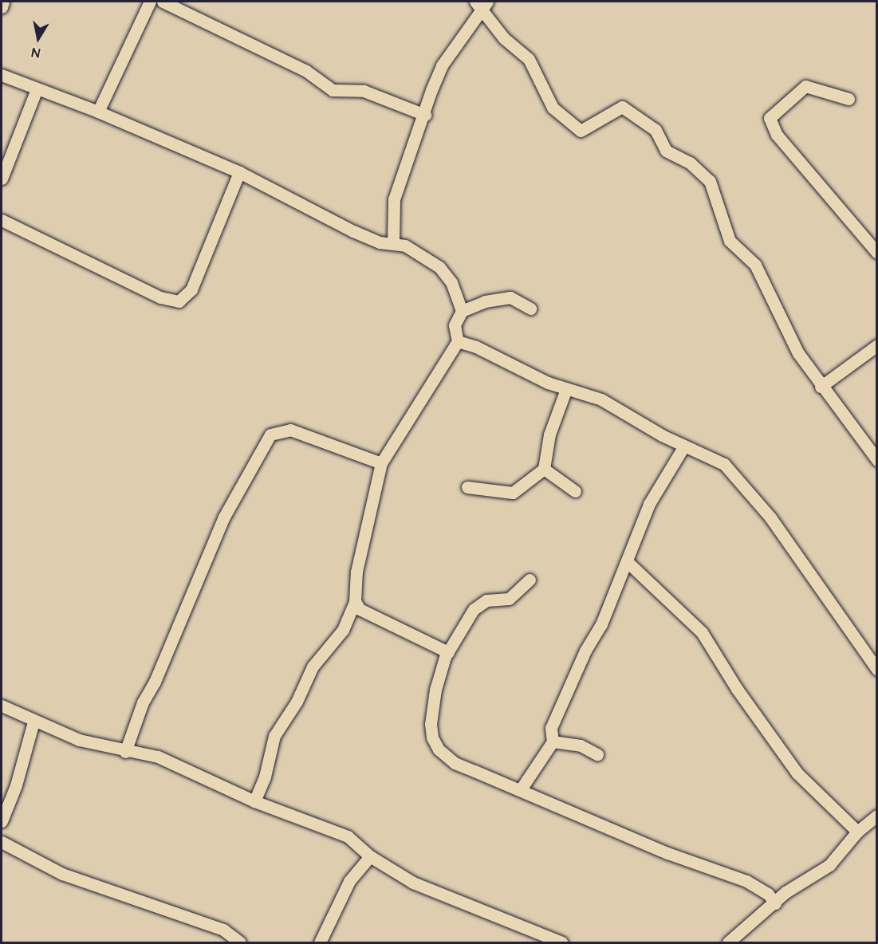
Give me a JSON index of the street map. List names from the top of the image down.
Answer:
{
  "north": "bottom"
}
